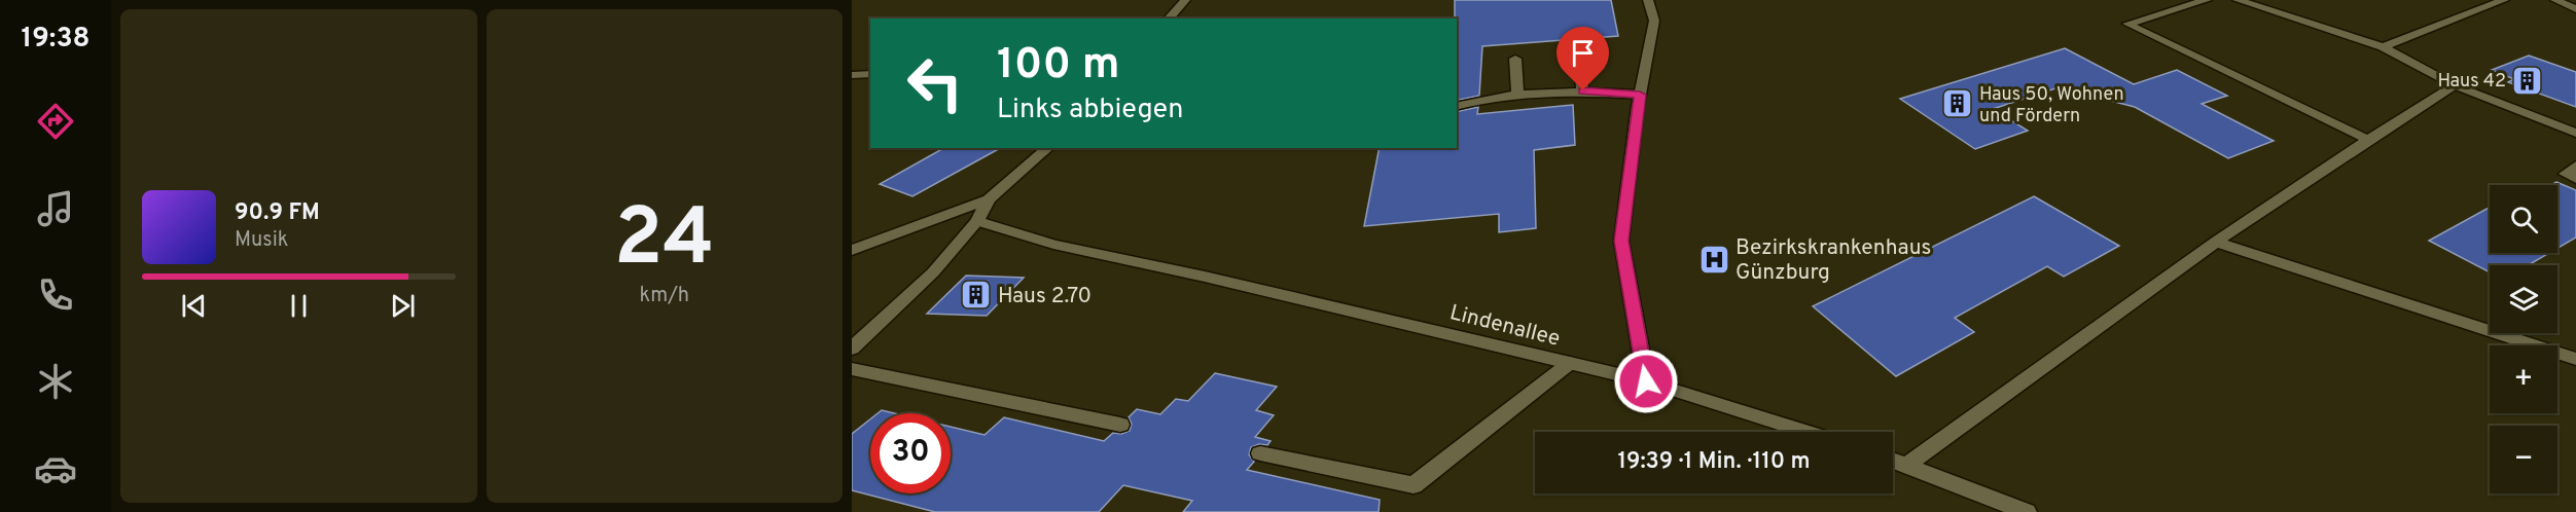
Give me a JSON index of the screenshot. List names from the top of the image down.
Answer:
{
  "streets": {
    "street": ["Lindenallee"]
  },
  "places": {
    "building": ["Haus 42", "Haus 50, Wohnen und Fördern", "Haus 2.70"],
    "hospital": ["Bezirkskrankenhaus Günzburg"]
  },
  "page": {
    "tabs": "19:38",
    "tile": ["24", "km/h"],
    "turn": ["100 m", "Links abbiegen"],
    "map_buttons": ["+", "−"],
    "song": ["90.9 FM", "Musik"],
    "limit": "30",
    "trip": "19:39 · 1 Min. · 110 m"
  }
}
